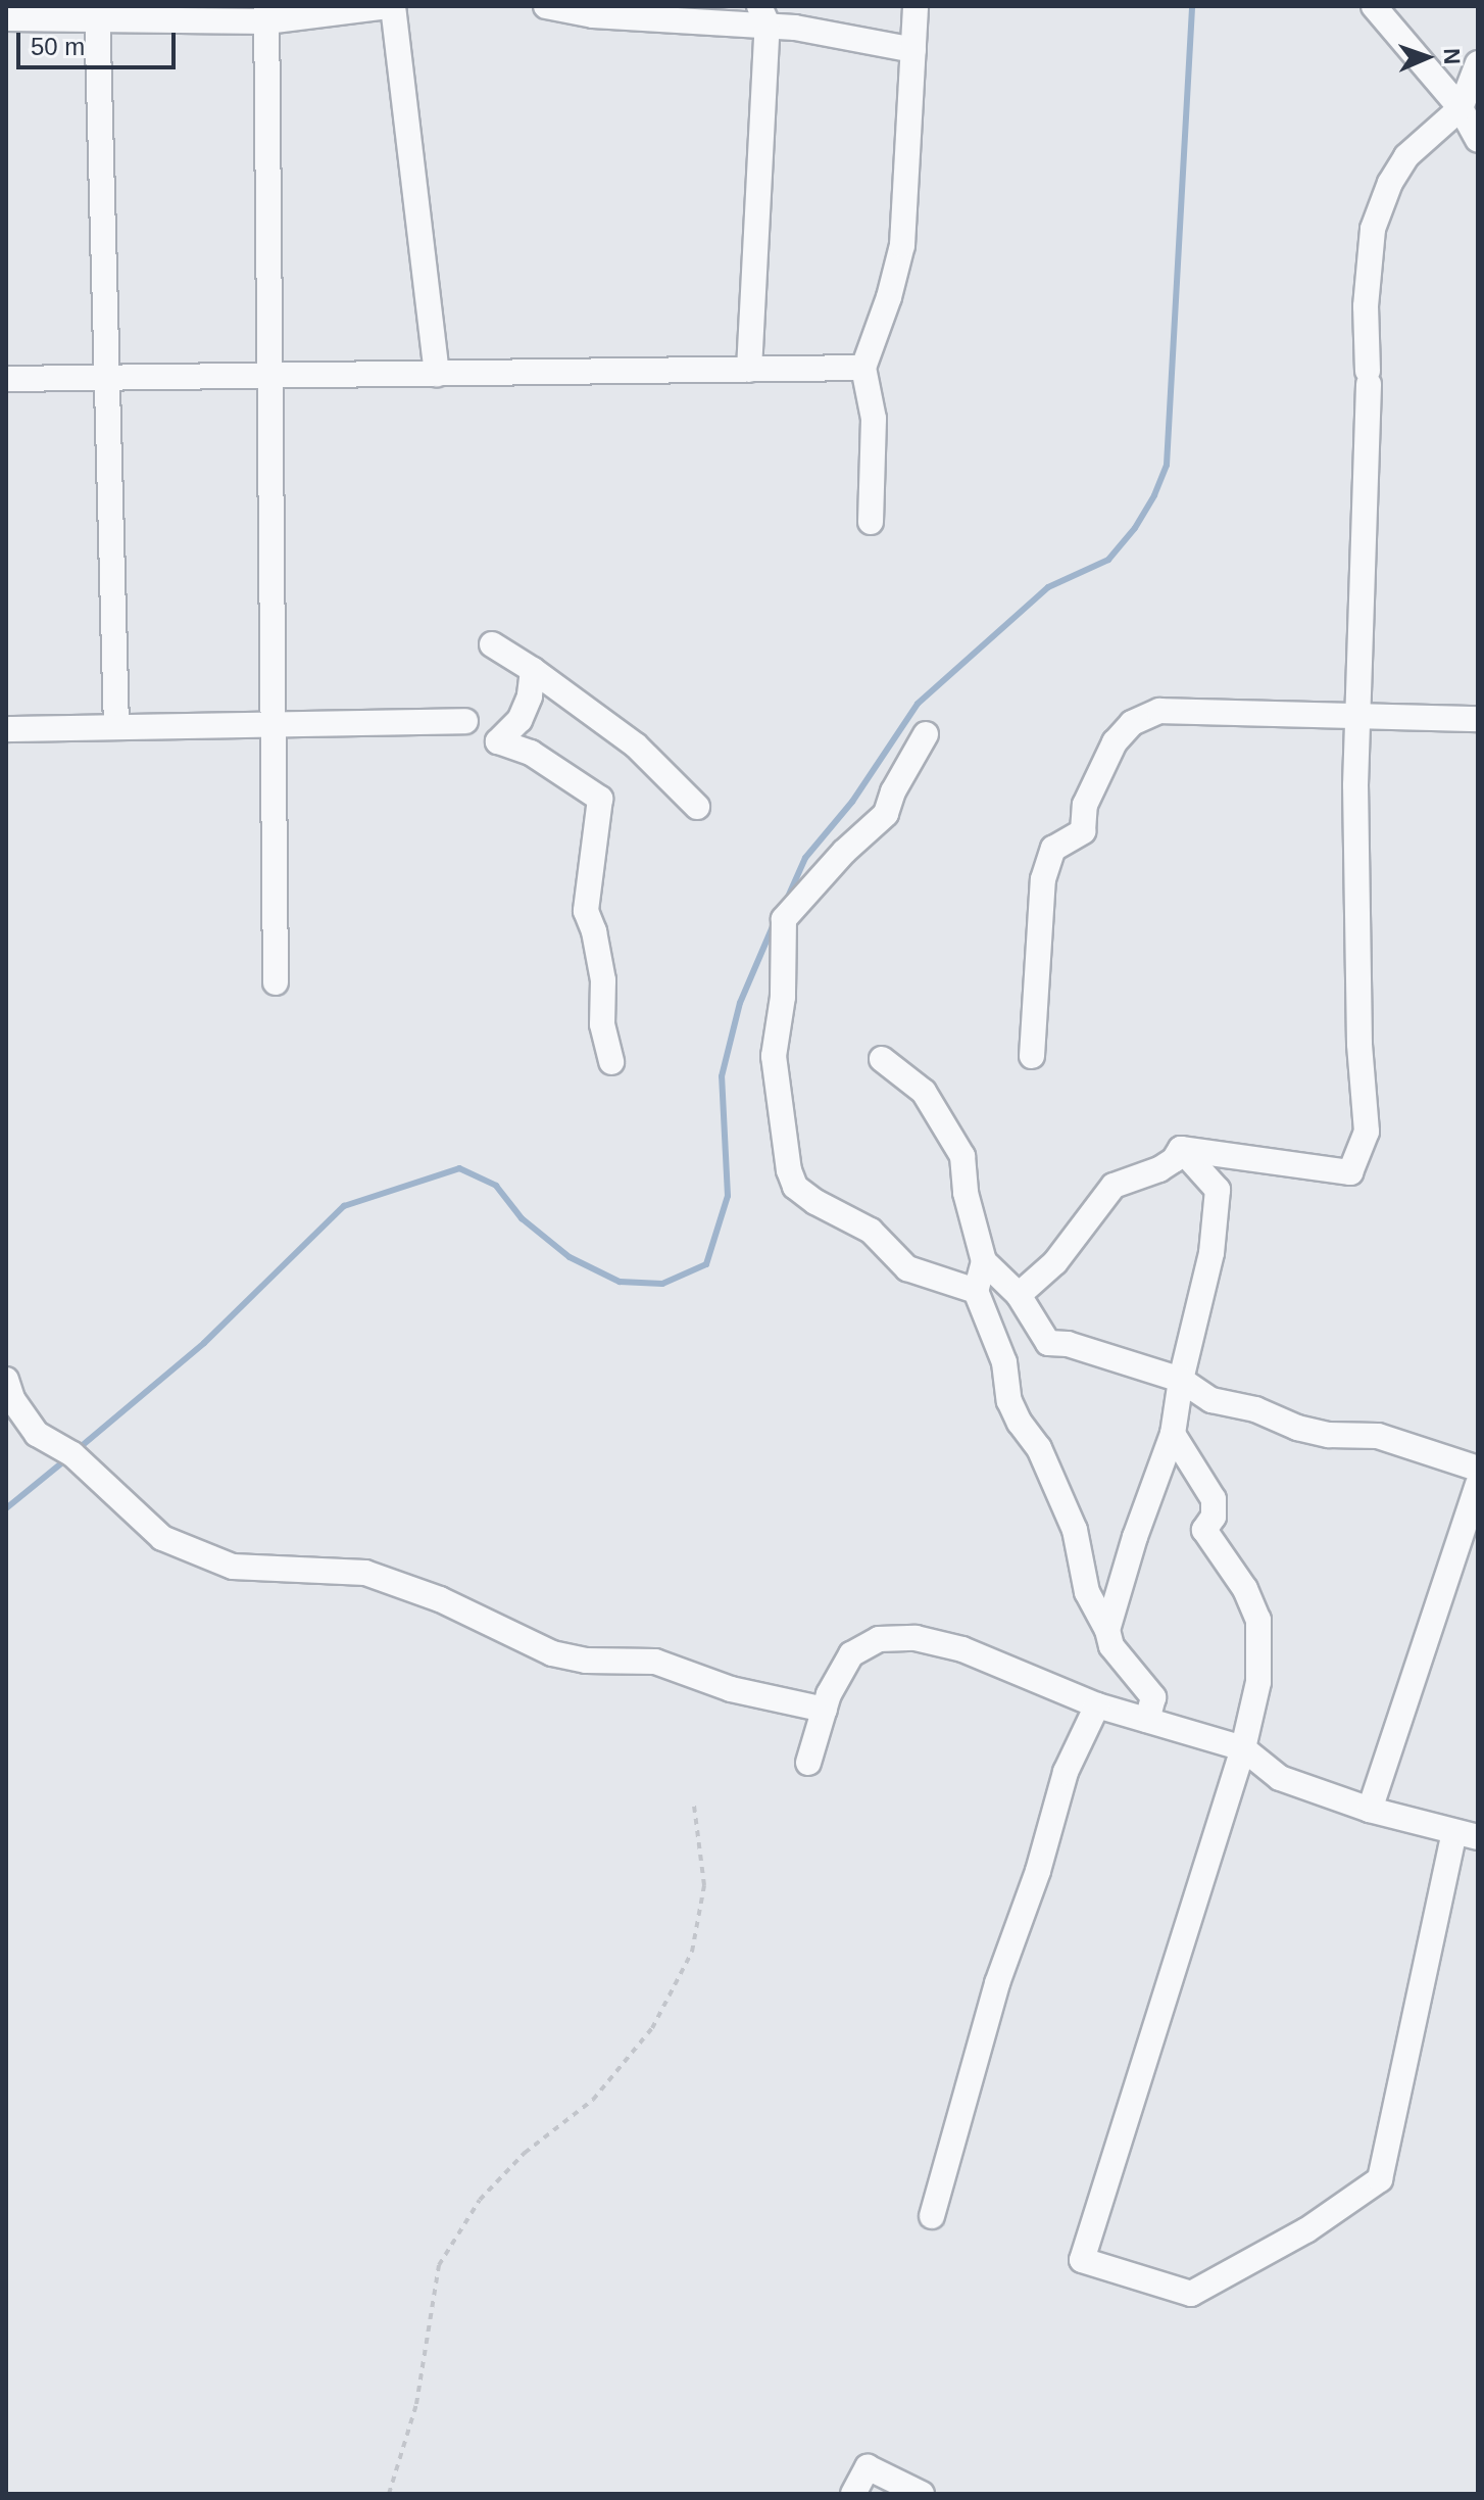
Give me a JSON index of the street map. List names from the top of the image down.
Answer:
{
  "scale_bar": "50 m",
  "north": "right"
}
